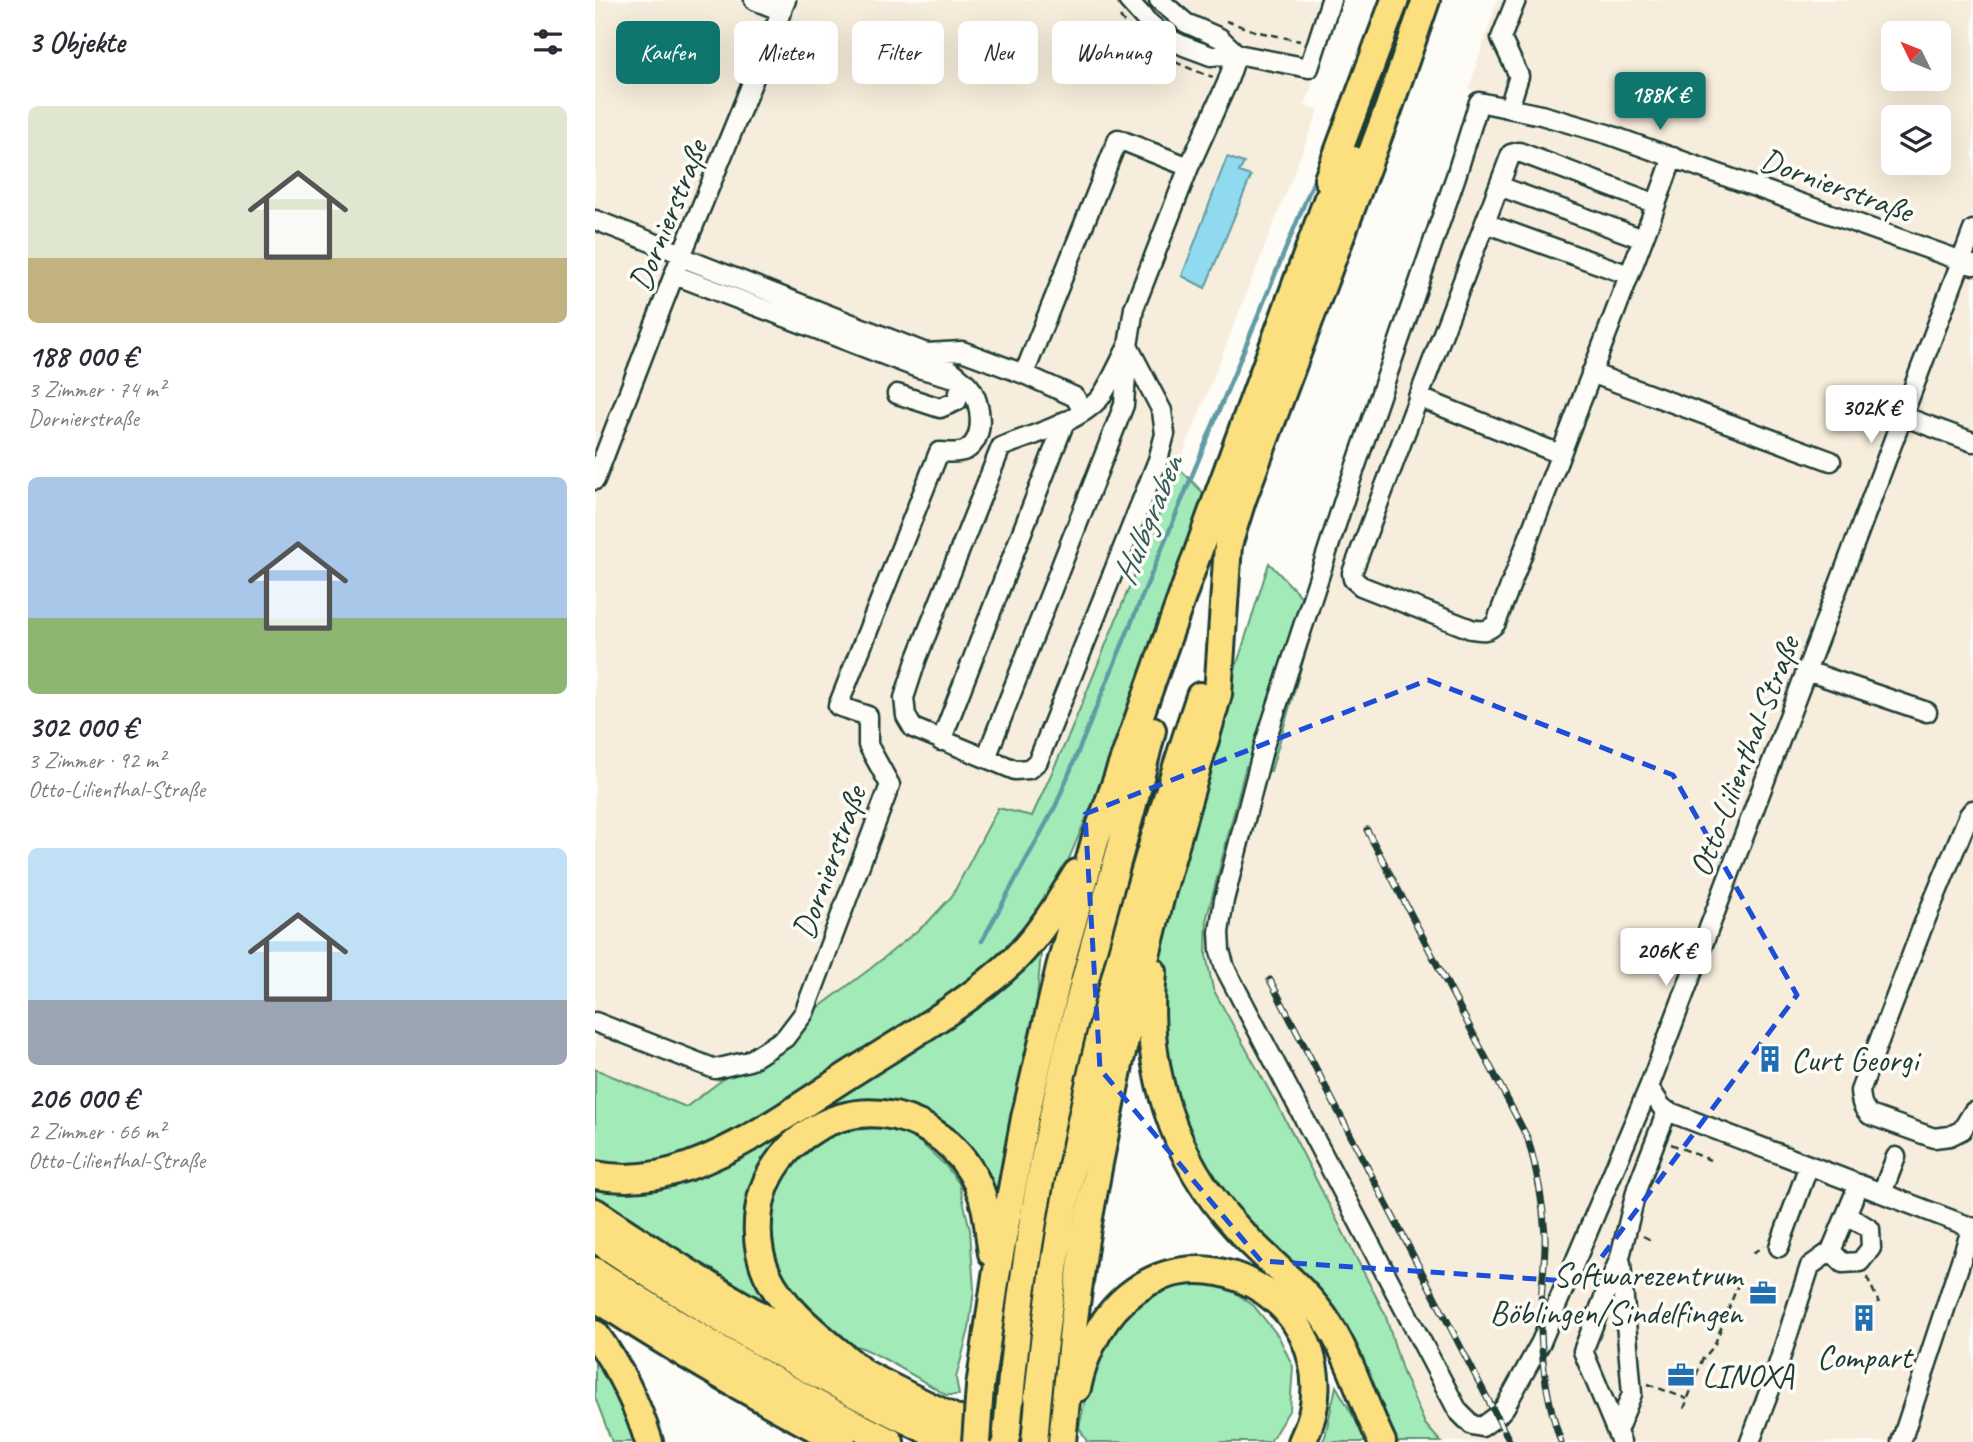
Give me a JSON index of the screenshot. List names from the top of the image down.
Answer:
{
  "streets": {
    "street": ["Dornierstraße", "Otto-Lilienthal-Straße"]
  },
  "crossings": [
    ["Dornierstraße", "Otto-Lilienthal-Straße"]
  ],
  "water": ["Hulbgraben"],
  "places": {
    "building": ["Curt Georgi", "Compart"],
    "office": ["Softwarezentrum Böblingen/Sindelfingen", "LINOXA"]
  },
  "north": "top left",
  "page": {
    "heading": "3 Objekte",
    "chip": [
      "Kaufen",
      "Mieten",
      "Filter",
      "Neu",
      "Wohnung"
    ],
    "price": ["188K €", "302K €", "206K €"],
    "list": [
      {
        "name": "188 000 €",
        "note": "3 Zimmer · 74 m² · Dornierstraße"
      },
      {
        "name": "302 000 €",
        "note": "3 Zimmer · 92 m² · Otto-Lilienthal-Straße"
      },
      {
        "name": "206 000 €",
        "note": "2 Zimmer · 66 m² · Otto-Lilienthal-Straße"
      }
    ]
  }
}
